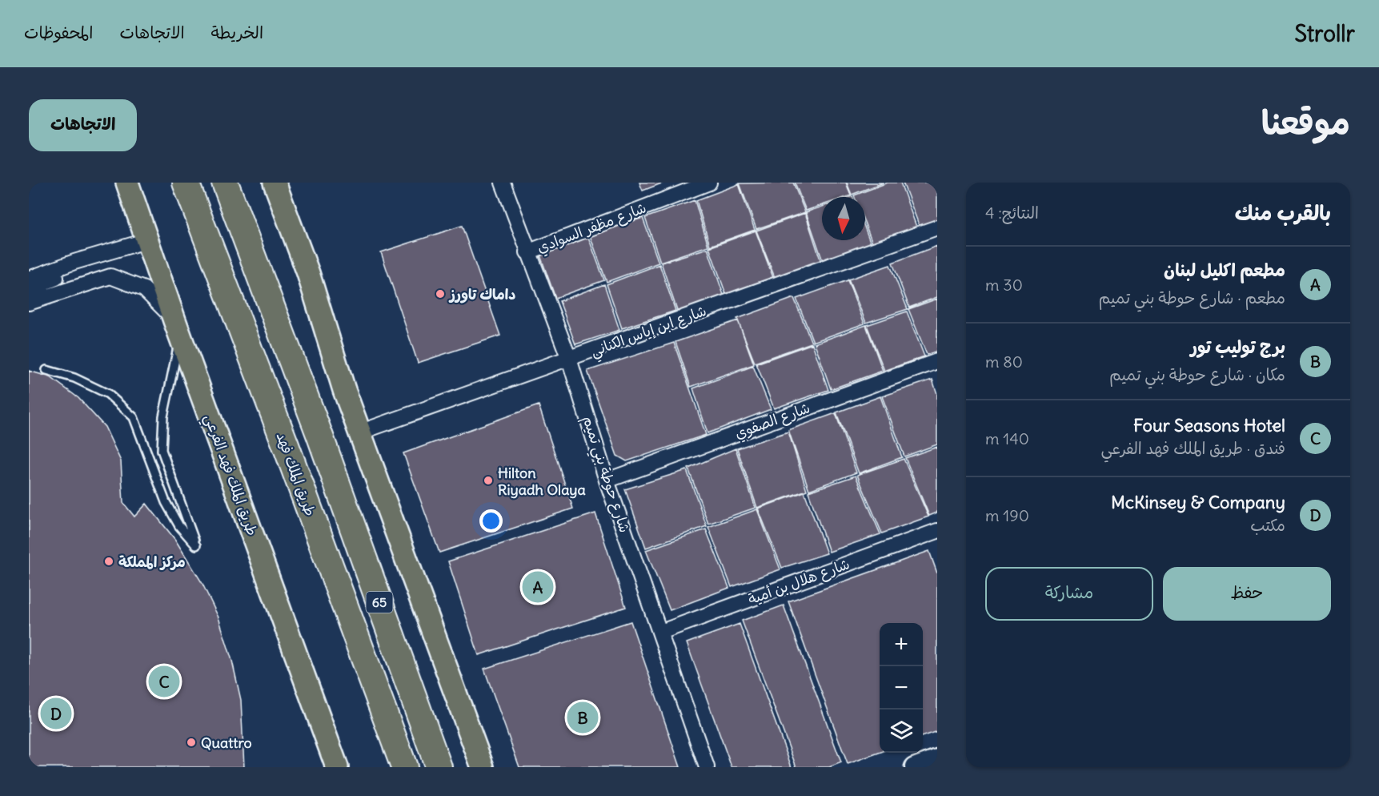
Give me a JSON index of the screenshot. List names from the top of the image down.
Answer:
{
  "streets": {
    "highway": ["طريق الملك فهد", "65"],
    "main road": ["طريق الملك فهد الفرعي"],
    "street": [
      "شارع مظفر السوادي",
      "شارع ابن إياس الكناني",
      "شارع الصفوي",
      "شارع حوطة بني تميم",
      "شارع هلال بن أمية"
    ]
  },
  "crossings": [
    ["شارع مظفر السوادي", "شارع حوطة بني تميم"],
    ["شارع ابن إياس الكناني", "شارع حوطة بني تميم"],
    ["شارع الصفوي", "شارع حوطة بني تميم"],
    ["شارع حوطة بني تميم", "شارع هلال بن أمية"]
  ],
  "places": [
    "داماك تاورز",
    "Hilton Riyadh Olaya",
    "مركز المملكة",
    "Quattro"
  ],
  "north": "bottom",
  "page": {
    "header": "Strollr",
    "nav": ["الخريطة", "الاتجاهات", "المحفوظات"],
    "title": "موقعنا",
    "buttons": [
      "الاتجاهات",
      ["حفظ", "مشاركة"]
    ],
    "heading": ["بالقرب منك", "النتائج: 4"],
    "list": [
      {
        "mark": "A",
        "name": "مطعم اكليل لبنان",
        "note": "مطعم · شارع حوطة بني تميم",
        "value": "30 m"
      },
      {
        "mark": "B",
        "name": "برج توليب تور",
        "note": "مكان · شارع حوطة بني تميم",
        "value": "80 m"
      },
      {
        "mark": "C",
        "name": "Four Seasons Hotel",
        "note": "فندق · طريق الملك فهد الفرعي",
        "value": "140 m"
      },
      {
        "mark": "D",
        "name": "McKinsey & Company",
        "note": "مكتب",
        "value": "190 m"
      }
    ],
    "pins": [
      "A",
      "C",
      "D",
      "B"
    ],
    "map_buttons": ["+", "−"]
  }
}
